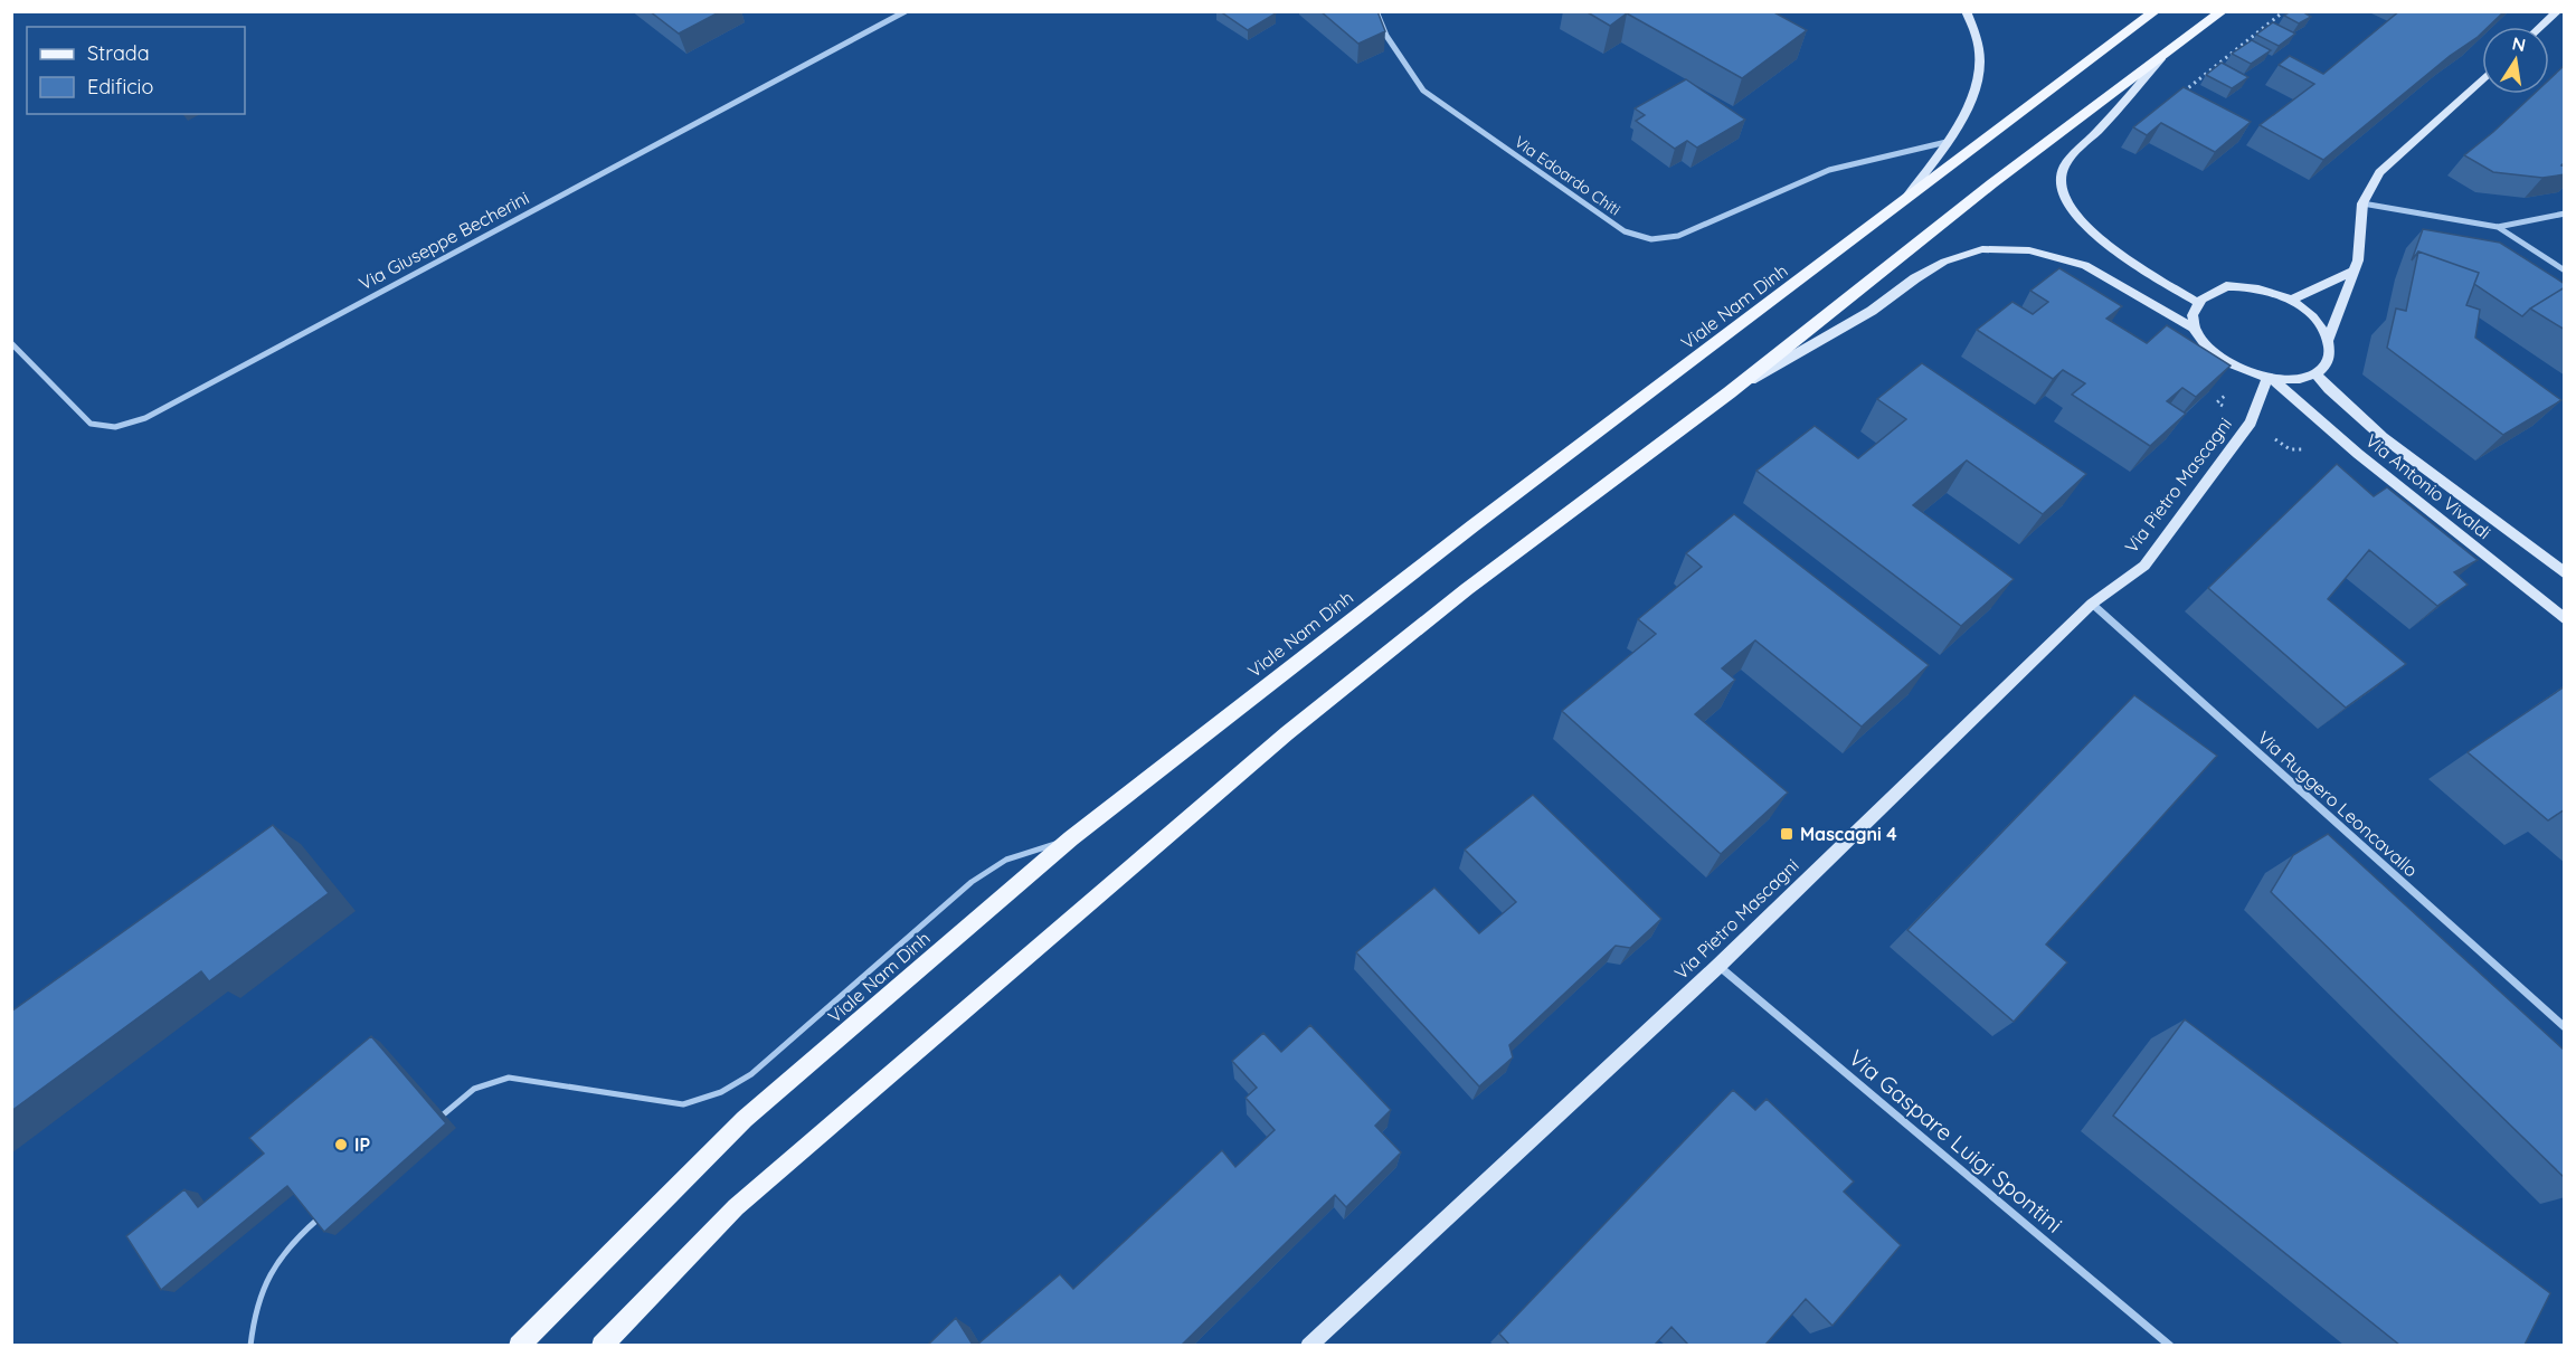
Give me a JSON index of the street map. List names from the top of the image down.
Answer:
{
  "streets": {
    "main road": ["Viale Nam Dinh"],
    "street": [
      "Via Edoardo Chiti",
      "Via Giuseppe Becherini",
      "Via Pietro Mascagni",
      "Via Antonio Vivaldi",
      "Via Ruggero Leoncavallo",
      "Via Gaspare Luigi Spontini"
    ]
  },
  "crossings": [
    ["Via Pietro Mascagni", "Via Antonio Vivaldi"],
    ["Via Pietro Mascagni", "Via Ruggero Leoncavallo"],
    ["Via Pietro Mascagni", "Via Gaspare Luigi Spontini"]
  ],
  "places": {
    "transit": ["Mascagni 4"],
    "other": ["IP"]
  },
  "legend": ["Strada", "Edificio"],
  "north": "top"
}
